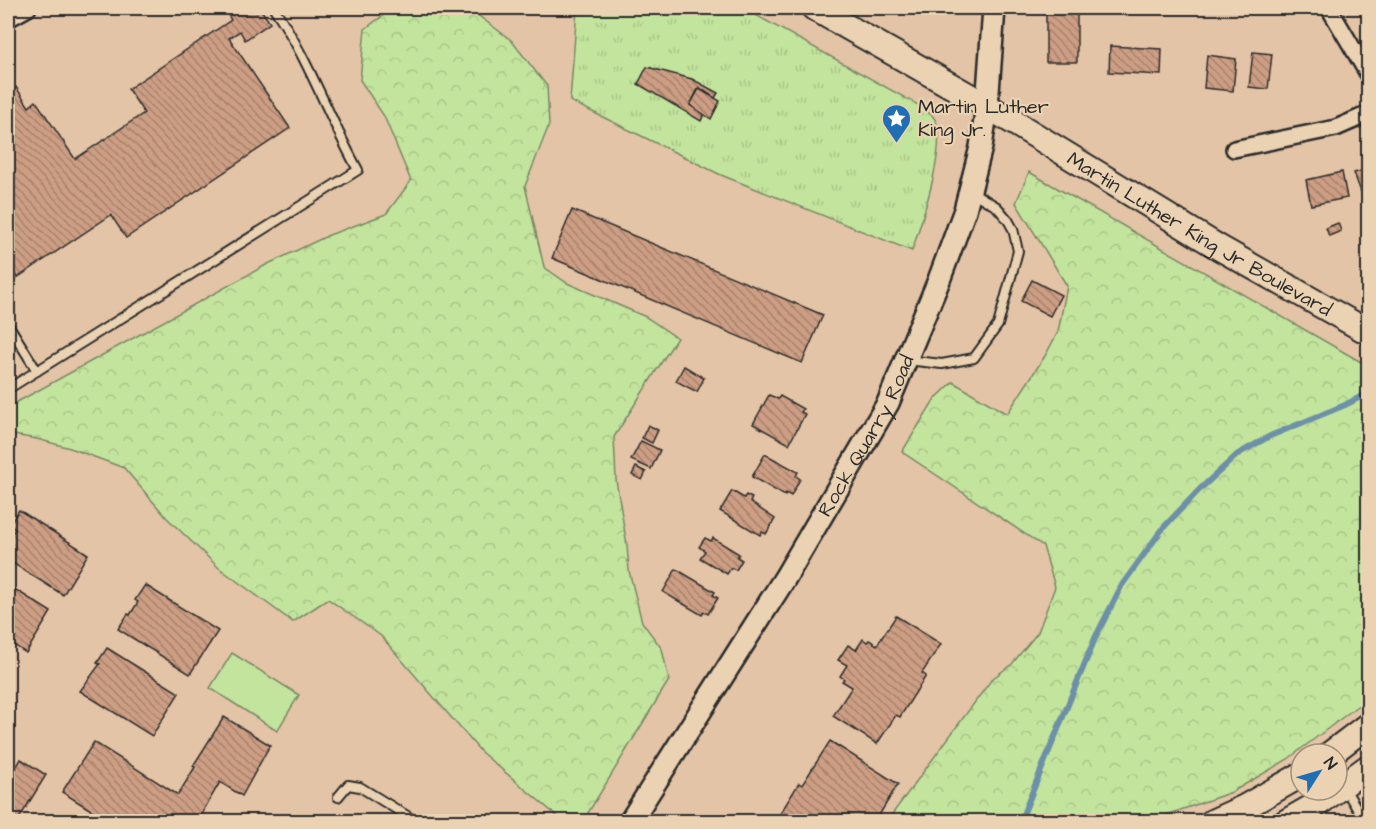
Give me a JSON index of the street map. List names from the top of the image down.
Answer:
{
  "streets": {
    "main road": ["Martin Luther King Jr Boulevard", "Rock Quarry Road"]
  },
  "crossings": [
    ["Martin Luther King Jr Boulevard", "Rock Quarry Road"]
  ],
  "places": {
    "place": ["Martin Luther King Jr."]
  },
  "north": "top right"
}
